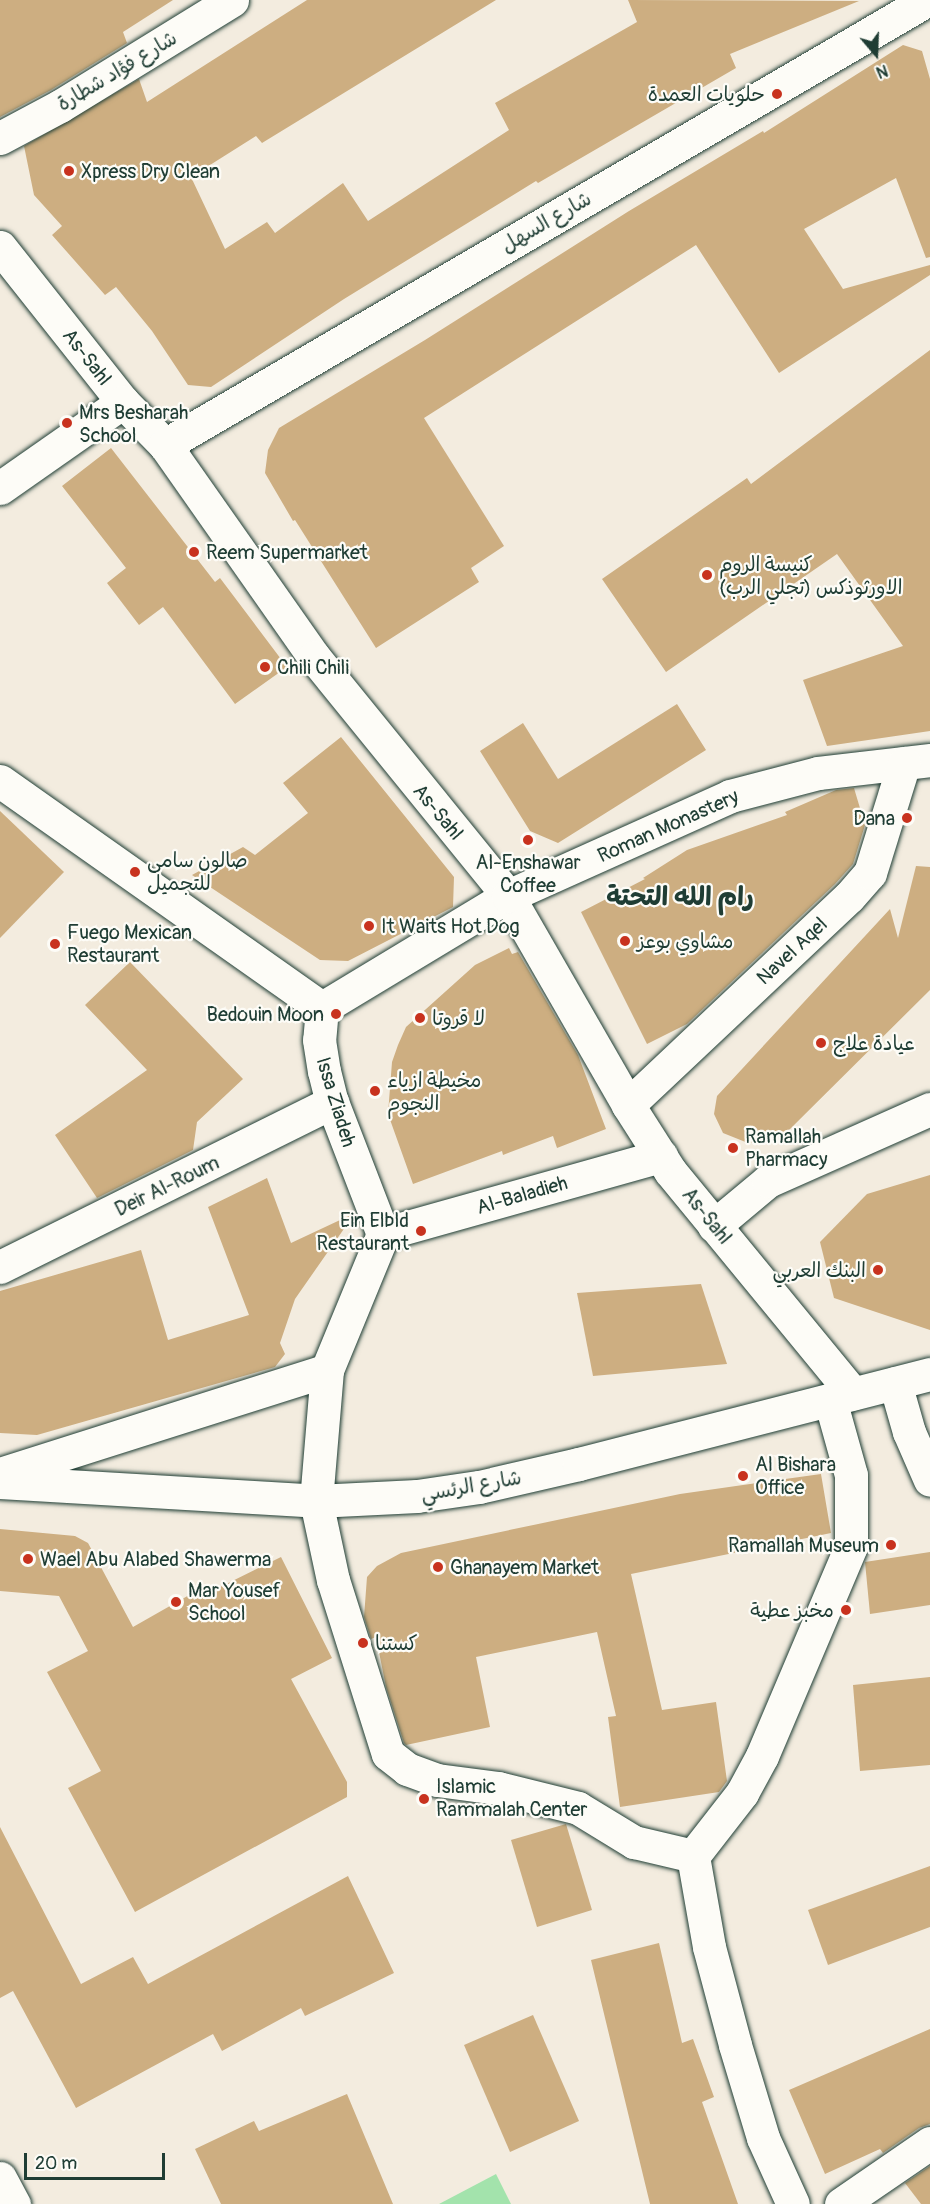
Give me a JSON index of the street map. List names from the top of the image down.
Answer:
{
  "streets": {
    "street": [
      "شارع فؤاد شطارة",
      "شارع السهل",
      "As-Sahl",
      "Roman Monastery",
      "Navel Aqel",
      "Issa Ziadeh",
      "Deir Al-Roum",
      "Al-Baladieh",
      "شارع الرئسي"
    ]
  },
  "crossings": [
    ["شارع السهل", "As-Sahl"],
    ["As-Sahl", "Roman Monastery"],
    ["As-Sahl", "Navel Aqel"],
    ["As-Sahl", "Al-Baladieh"],
    ["As-Sahl", "شارع الرئسي"],
    ["Roman Monastery", "Navel Aqel"],
    ["Roman Monastery", "Issa Ziadeh"],
    ["Issa Ziadeh", "Deir Al-Roum"],
    ["Issa Ziadeh", "Al-Baladieh"]
  ],
  "districts": ["رام الله التحتة"],
  "places": [
    "حلويات العمدة",
    "Xpress Dry Clean",
    "Mrs Besharah School",
    "Reem Supermarket",
    "كنيسة الروم الاورثوذكس (تجلي الرب)",
    "Chili Chili",
    "Dana",
    "Al-Enshawar Coffee",
    "صالون سامى للتجميل",
    "It Waits Hot Dog",
    "مشاوي بوعز",
    "Fuego Mexican Restaurant",
    "Bedouin Moon",
    "لا قروتا",
    "عيادة علاج",
    "مخيطة ازياء النجوم",
    "Ramallah Pharmacy",
    "Ein Elbld Restaurant",
    "البنك العربي",
    "Al Bishara Office",
    "Ramallah Museum",
    "Wael Abu Alabed Shawerma",
    "Ghanayem Market",
    "Mar Yousef School",
    "مخبز عطية",
    "كستنا",
    "Islamic Rammalah Center"
  ],
  "scale_bar": "20 m",
  "north": "bottom"
}
